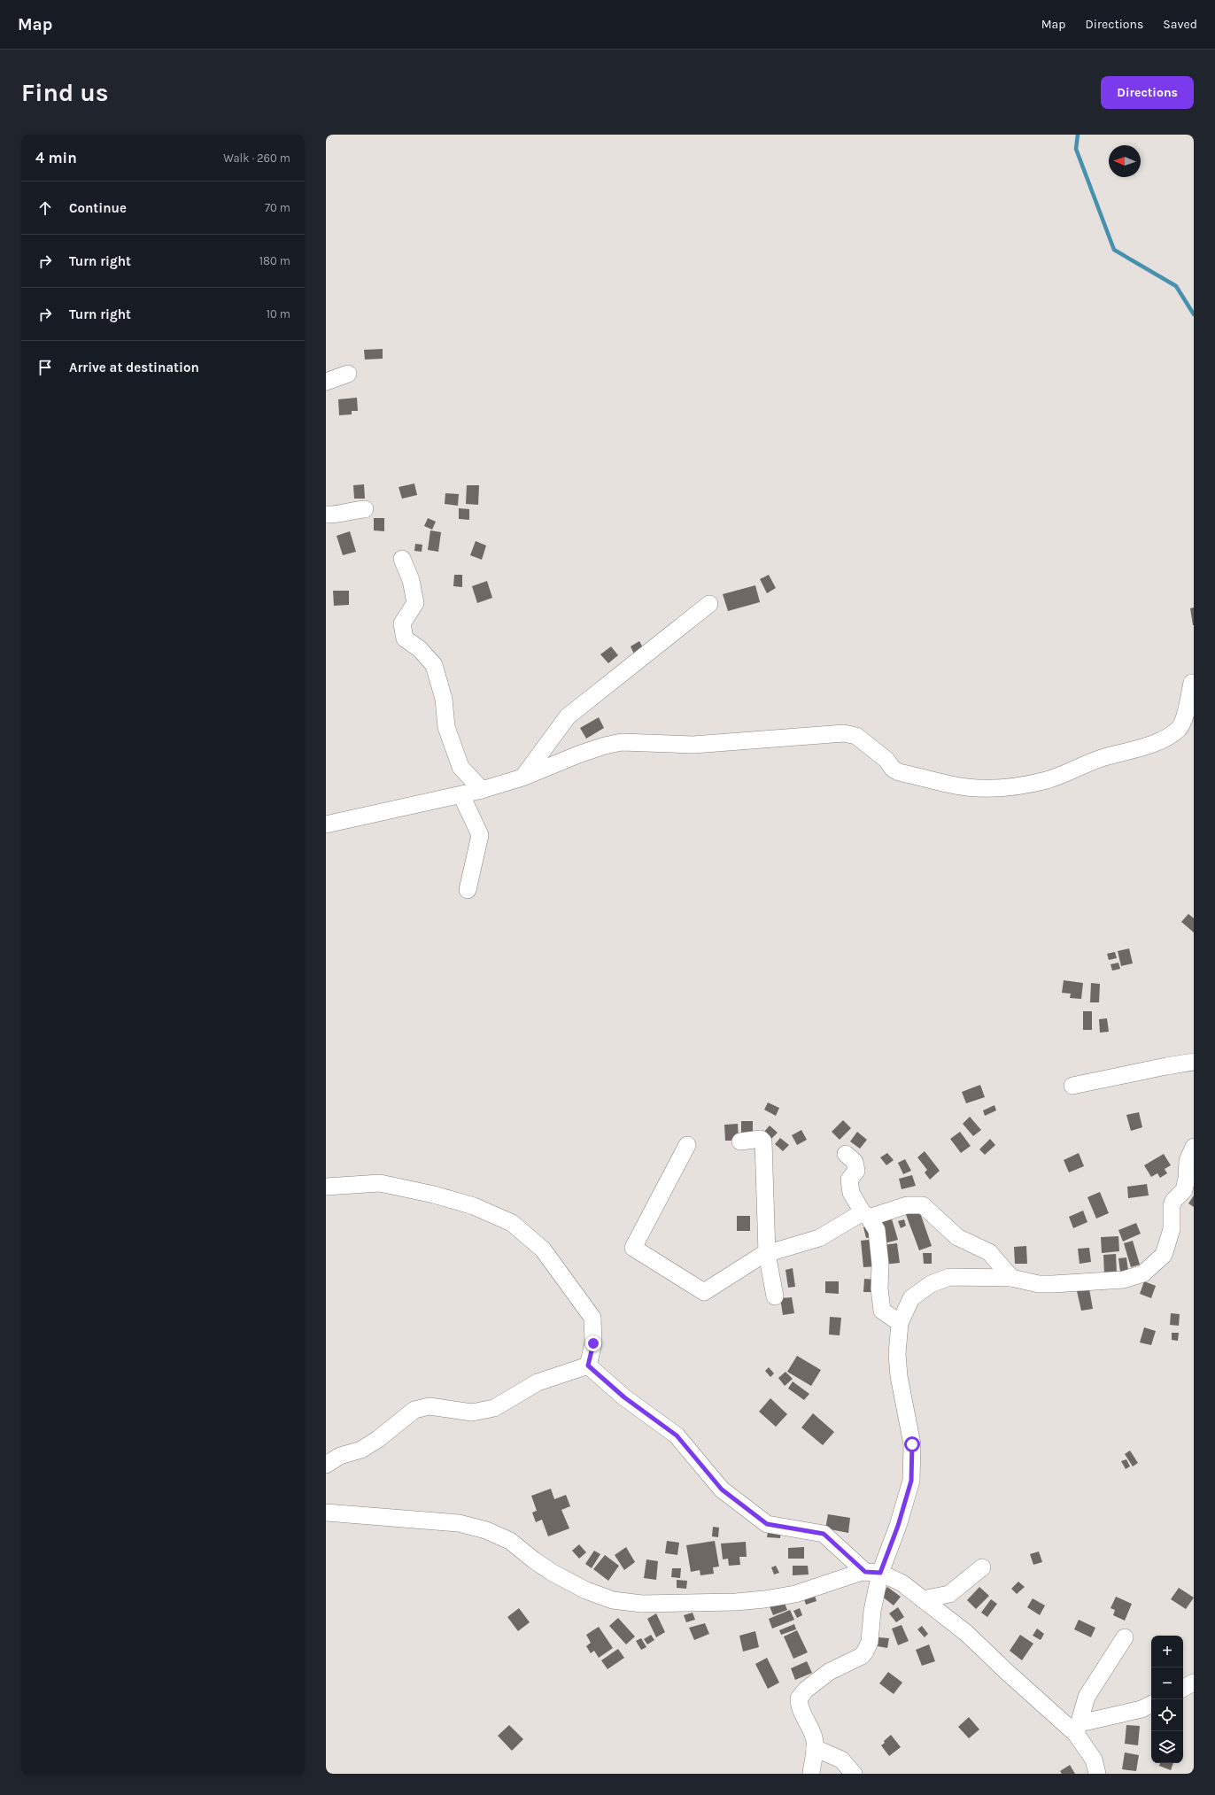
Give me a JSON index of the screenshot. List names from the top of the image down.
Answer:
{
  "north": "left",
  "page": {
    "header": "Map",
    "nav": ["Map", "Directions", "Saved"],
    "buttons": "Directions",
    "title": "Find us",
    "heading": ["4 min", "Walk · 260 m"],
    "list": [
      ["Continue", "70 m"],
      ["Turn right", "180 m"],
      ["Turn right", "10 m"],
      "Arrive at destination"
    ],
    "map_buttons": ["+", "−"]
  }
}
